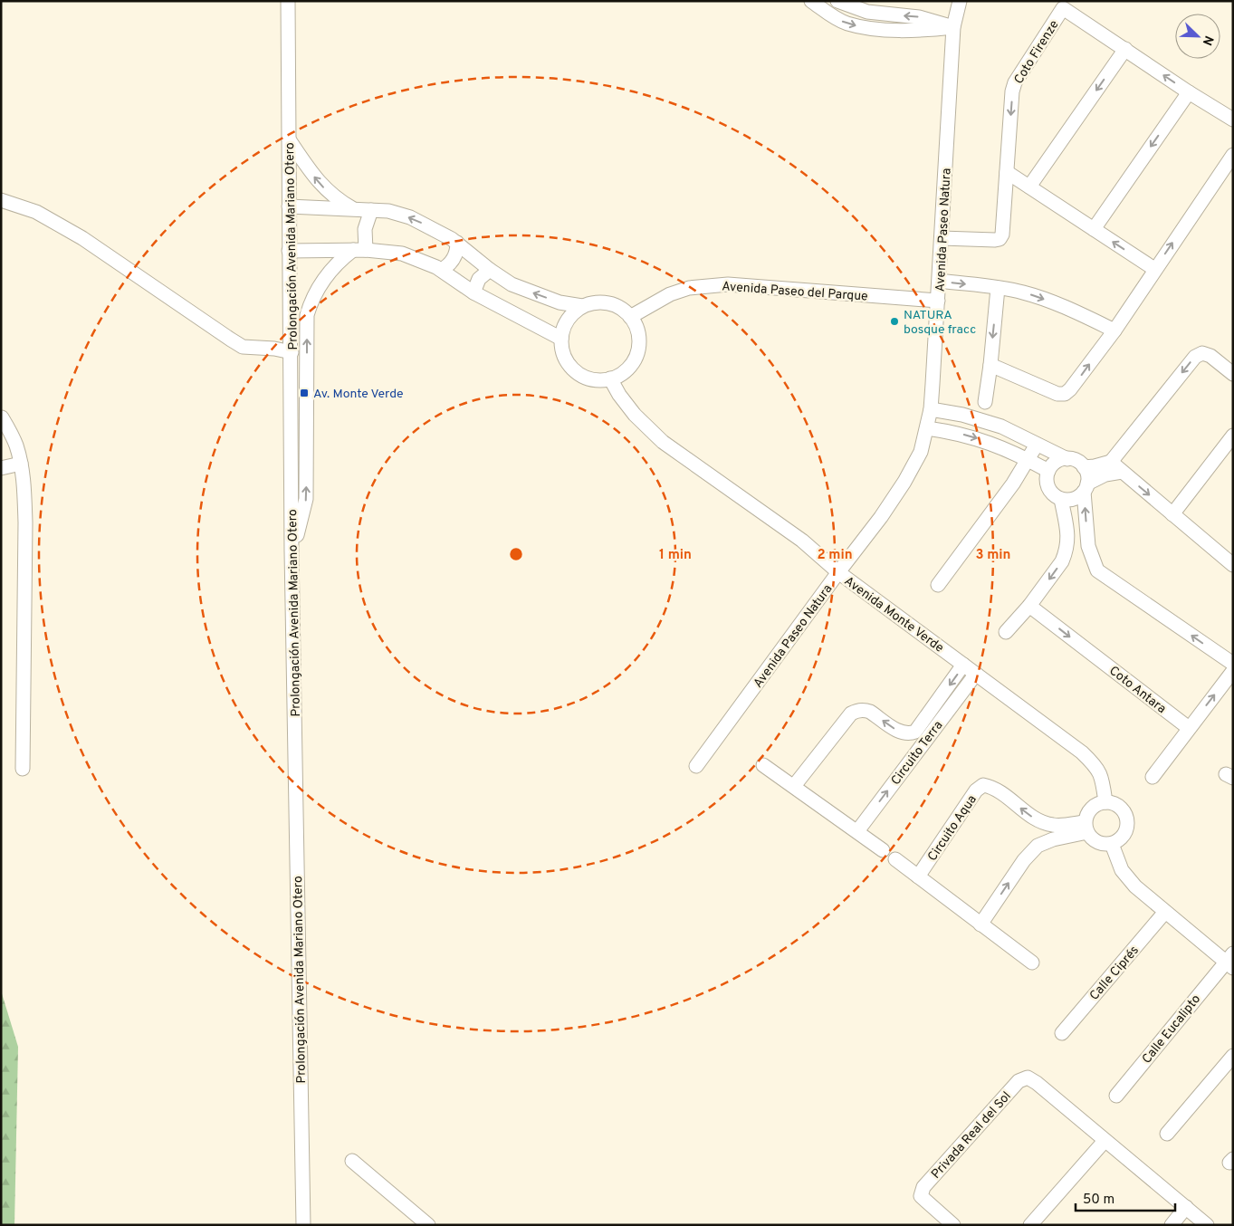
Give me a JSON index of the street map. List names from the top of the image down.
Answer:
{
  "streets": {
    "street": [
      "Coto Firenze",
      "Avenida Paseo Natura",
      "Prolongación Avenida Mariano Otero",
      "Avenida Paseo del Parque",
      "Avenida Monte Verde",
      "Coto Antara",
      "Circuito Terra",
      "Circuito Aqua",
      "Calle Ciprés",
      "Calle Eucalipto",
      "Privada Real del Sol"
    ]
  },
  "crossings": [
    ["Coto Firenze", "Avenida Paseo Natura"],
    ["Avenida Paseo Natura", "Avenida Paseo del Parque"],
    ["Avenida Paseo Natura", "Avenida Monte Verde"],
    ["Avenida Paseo del Parque", "Avenida Monte Verde"],
    ["Avenida Monte Verde", "Circuito Terra"],
    ["Avenida Monte Verde", "Circuito Aqua"]
  ],
  "one_way": ["Coto Antara", "Circuito Terra"],
  "places": {
    "other": ["NATURA bosque fracc"],
    "transit": ["Av. Monte Verde"]
  },
  "scale_bar": "50 m",
  "north": "bottom right",
  "rings": ["1 min", "2 min", "3 min"]
}
